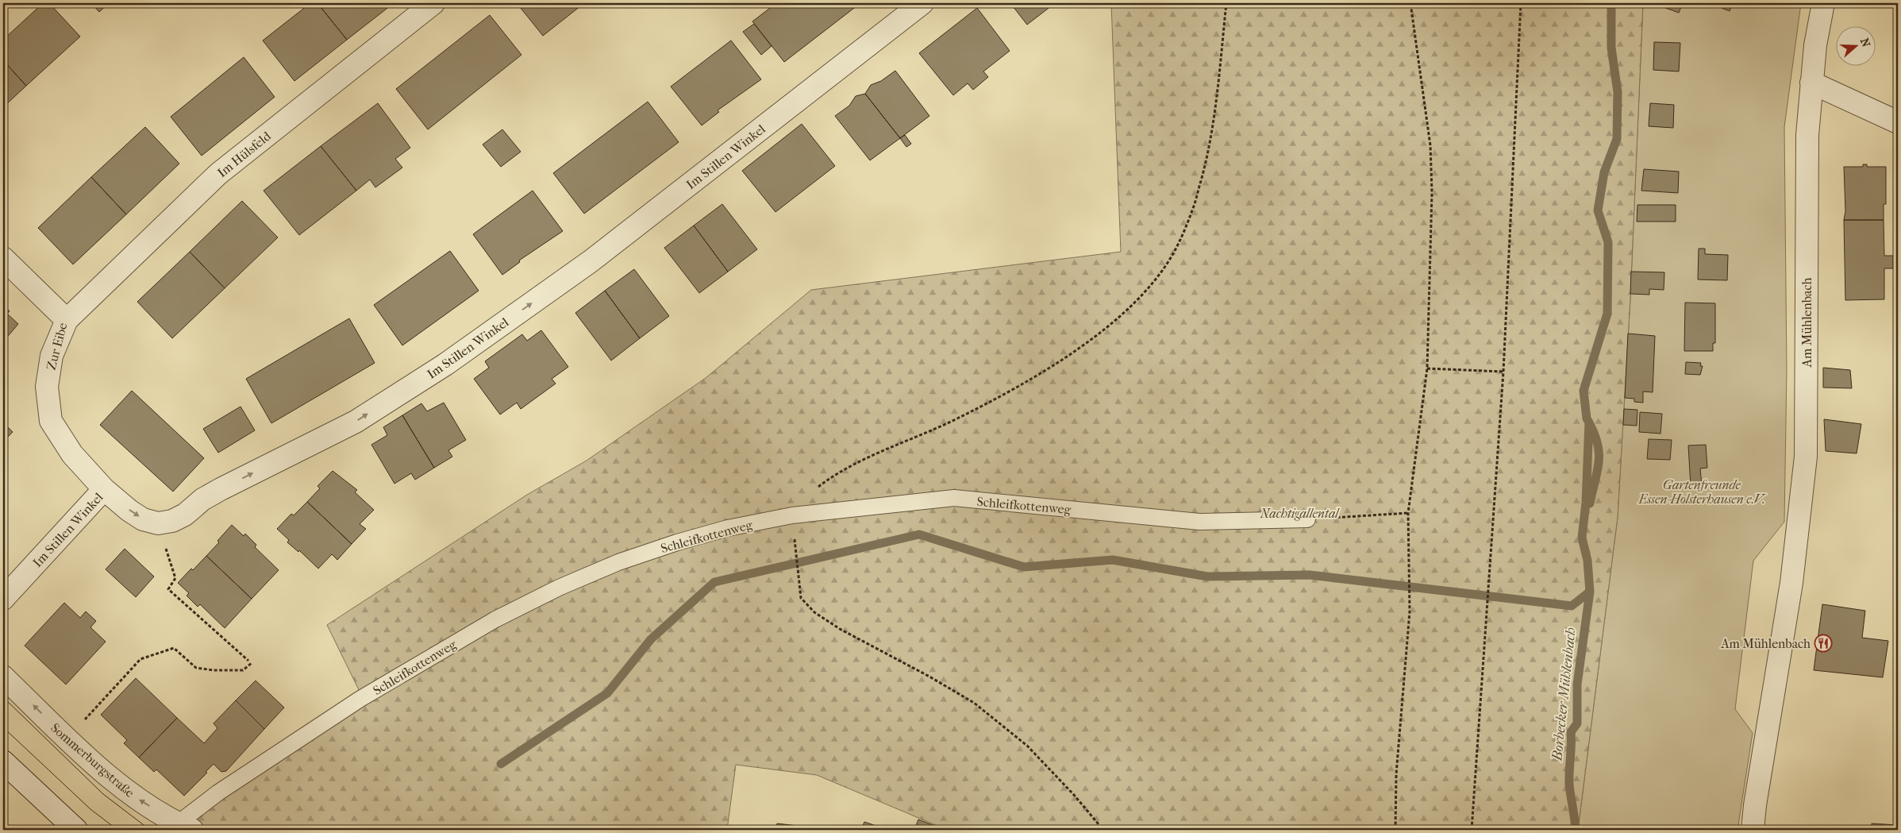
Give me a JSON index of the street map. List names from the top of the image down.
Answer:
{
  "streets": {
    "street": [
      "Im Hülsfeld",
      "Im Stillen Winkel",
      "Am Mühlenbach",
      "Zur Eibe",
      "Sommerburgstraße"
    ],
    "lane": ["Schleifkottenweg"]
  },
  "crossings": [
    ["Im Hülsfeld", "Zur Eibe"],
    ["Im Stillen Winkel", "Zur Eibe"],
    ["Schleifkottenweg", "Sommerburgstraße"]
  ],
  "one_way": ["Im Stillen Winkel"],
  "water": ["Borbecker Mühlenbach"],
  "parks": ["Gartenfreunde Essen-Holsterhausen e.V.", "Nachtigallental"],
  "places": {
    "restaurant": ["Am Mühlenbach"]
  },
  "north": "right"
}
